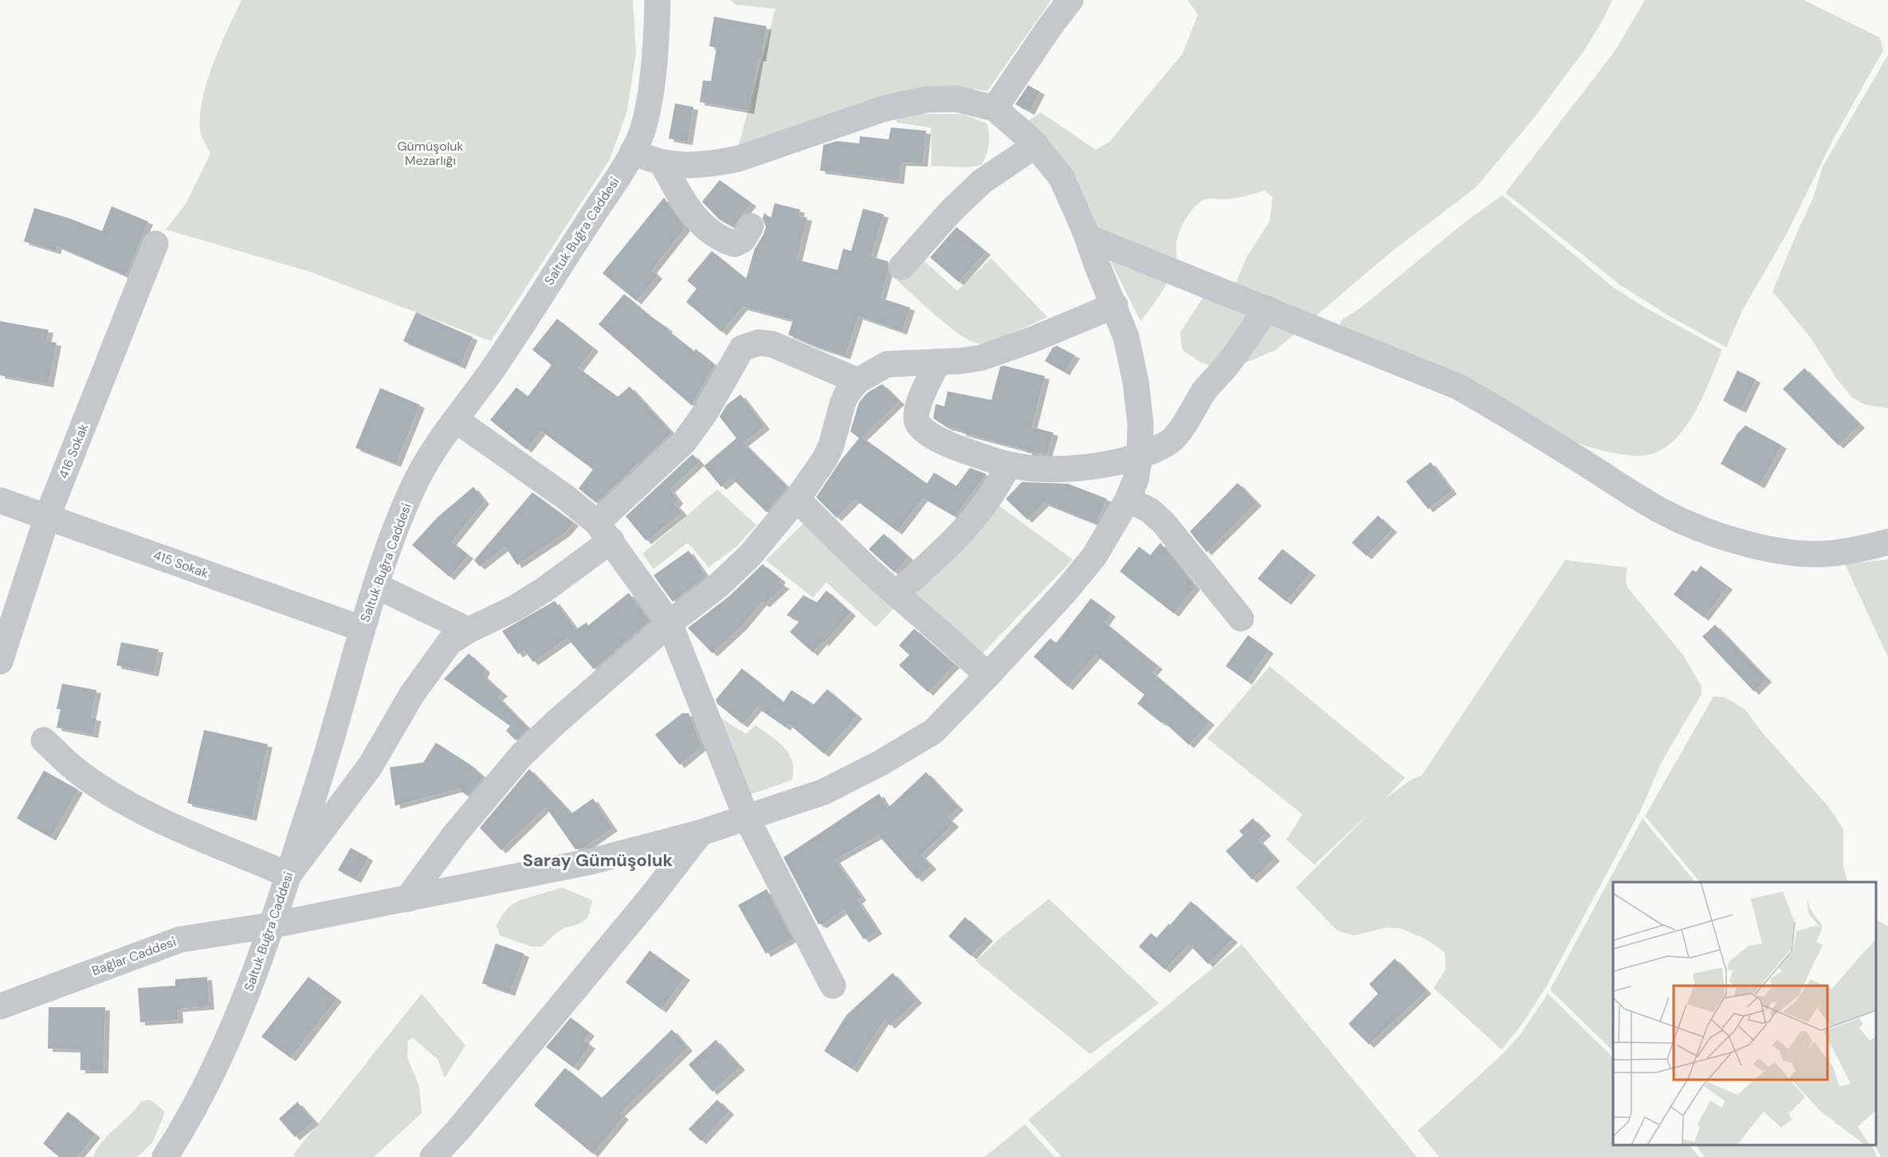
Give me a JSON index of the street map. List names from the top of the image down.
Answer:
{
  "streets": {
    "street": [
      "Saltuk Buğra Caddesi",
      "416 Sokak",
      "415 Sokak",
      "Bağlar Caddesi"
    ]
  },
  "crossings": [
    ["Saltuk Buğra Caddesi", "415 Sokak"],
    ["Saltuk Buğra Caddesi", "Bağlar Caddesi"],
    ["416 Sokak", "415 Sokak"]
  ],
  "districts": ["Saray Gümüşoluk"],
  "parks": ["Gümüşoluk Mezarlığı"]
}
